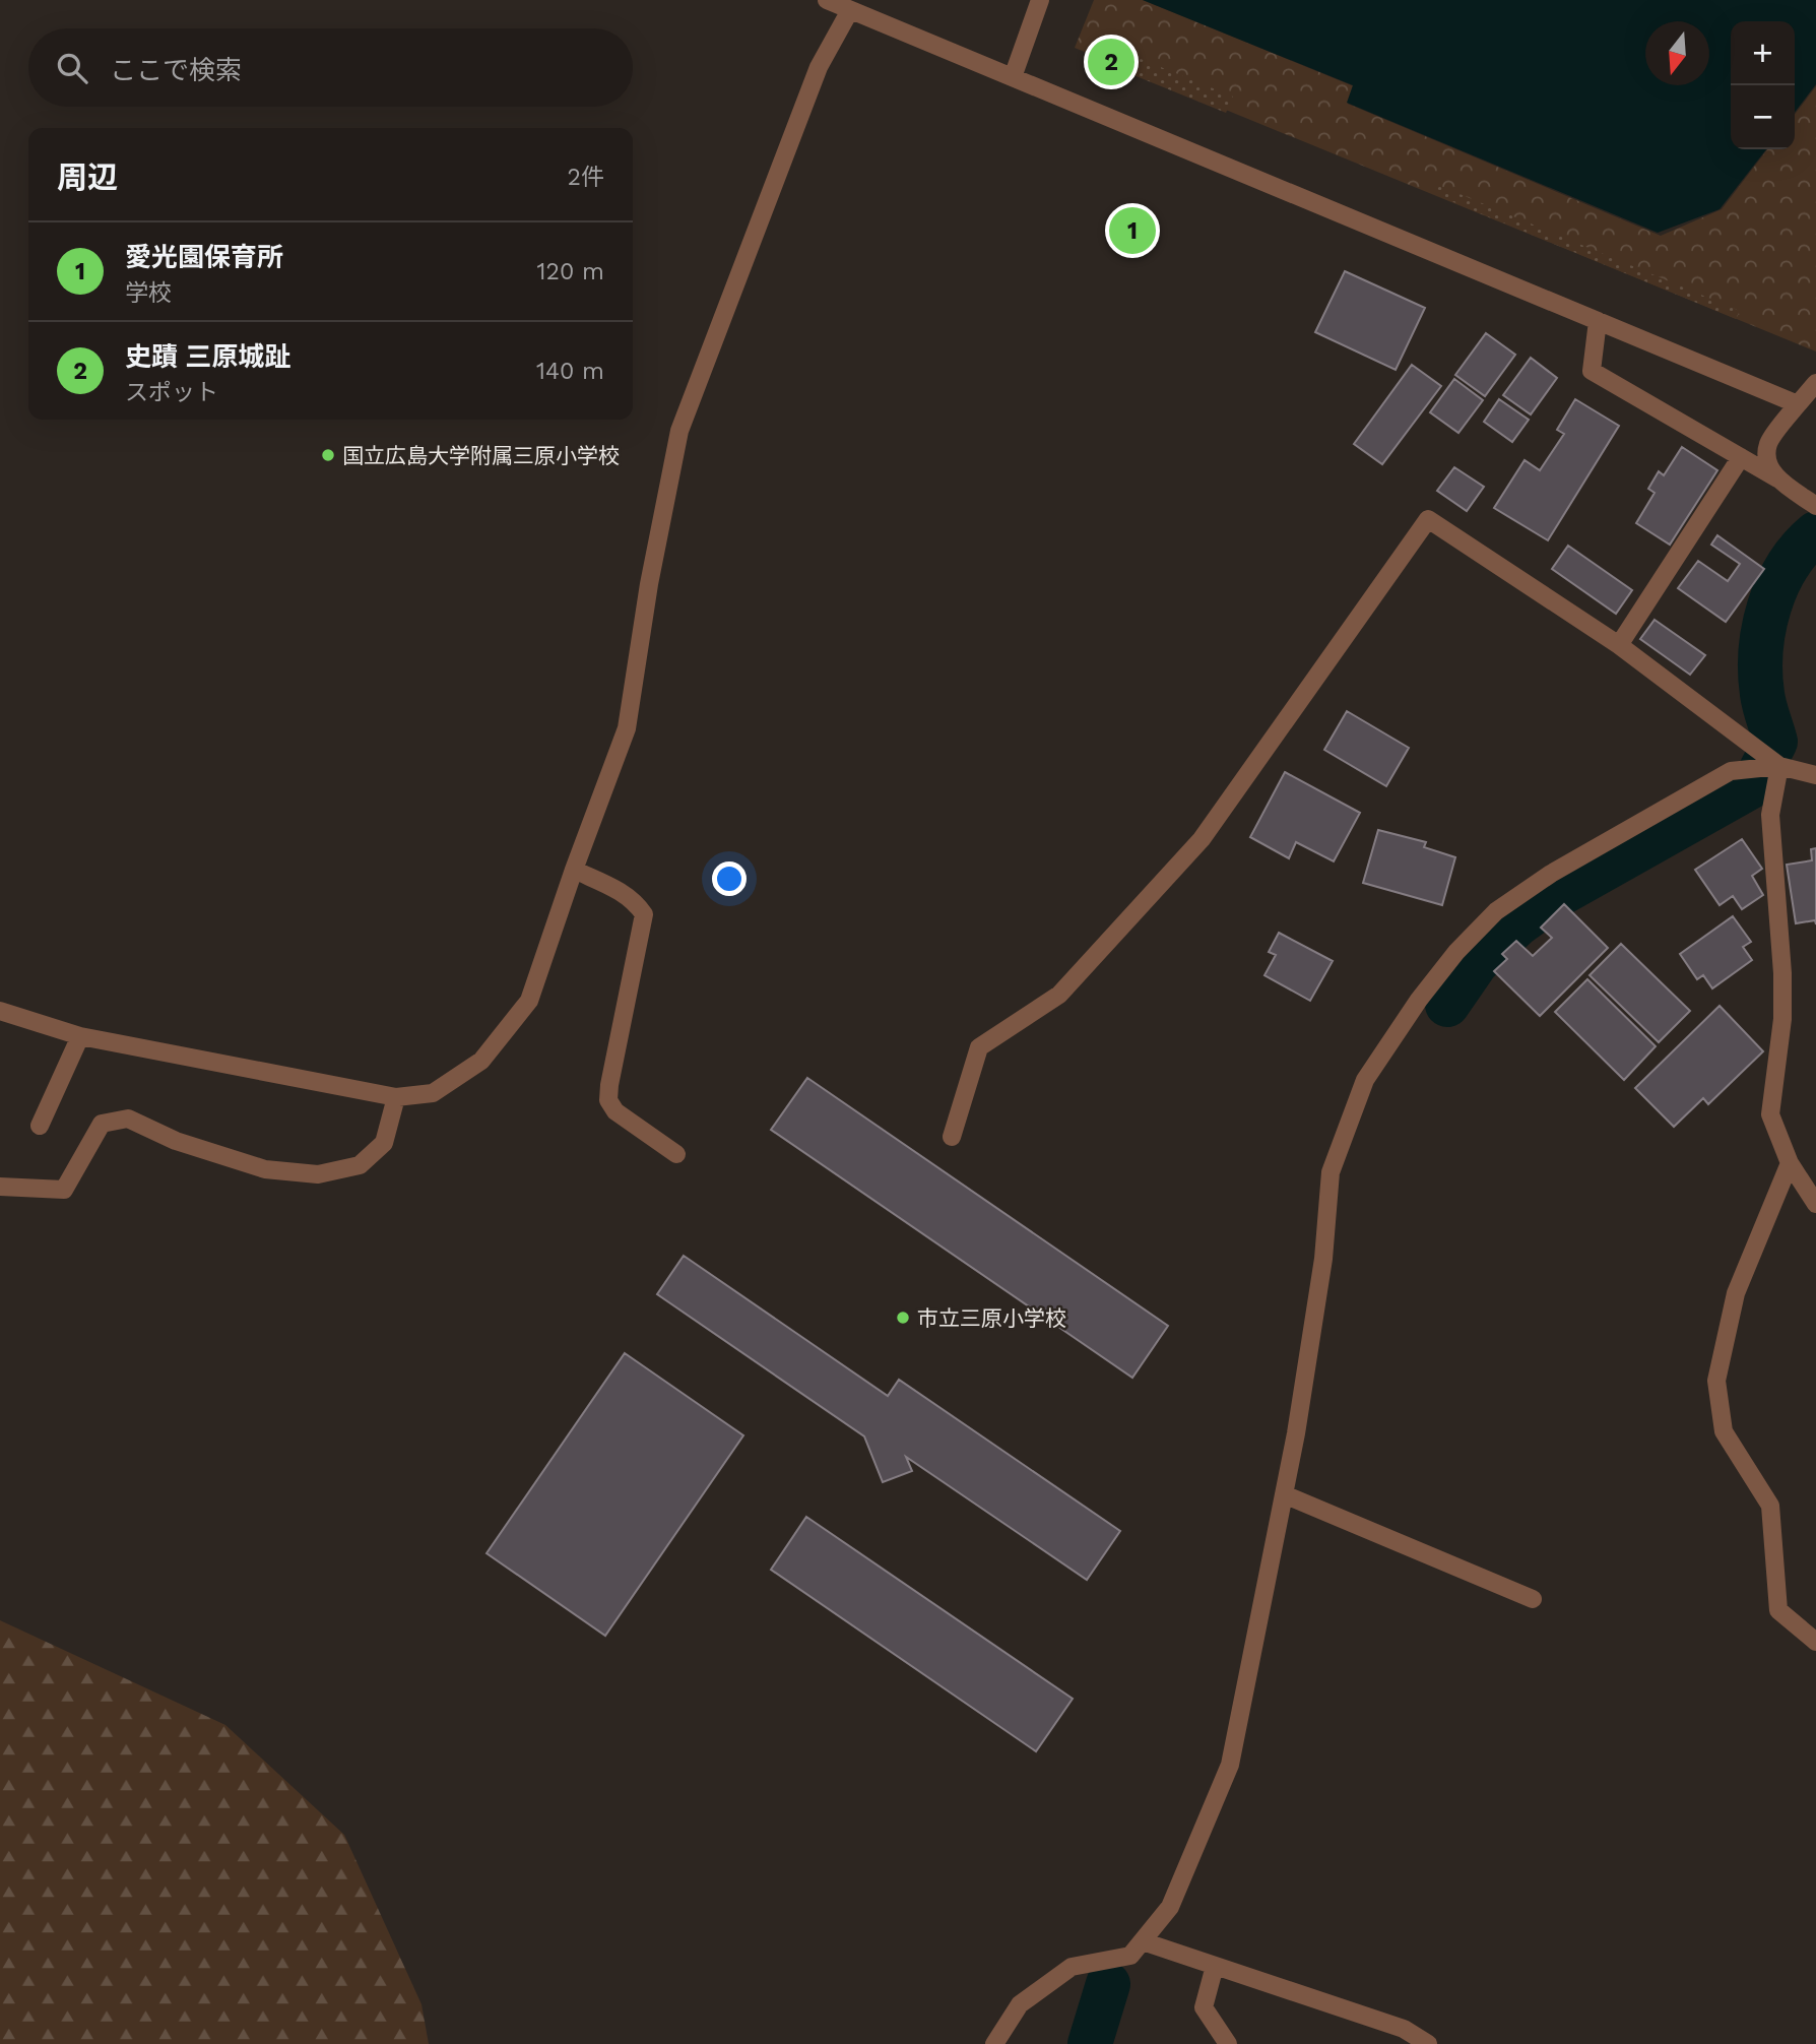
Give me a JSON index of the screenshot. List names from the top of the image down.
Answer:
{
  "places": ["国立広島大学附属三原小学校", "市立三原小学校"],
  "north": "bottom",
  "page": {
    "map_buttons": ["+", "−"],
    "search": "ここで検索",
    "pins": ["2", "1"],
    "heading": ["周辺", "2件"],
    "list": [
      {
        "mark": "1",
        "name": "愛光園保育所",
        "note": "学校",
        "value": "120 m"
      },
      {
        "mark": "2",
        "name": "史蹟 三原城趾",
        "note": "スポット",
        "value": "140 m"
      }
    ]
  }
}
